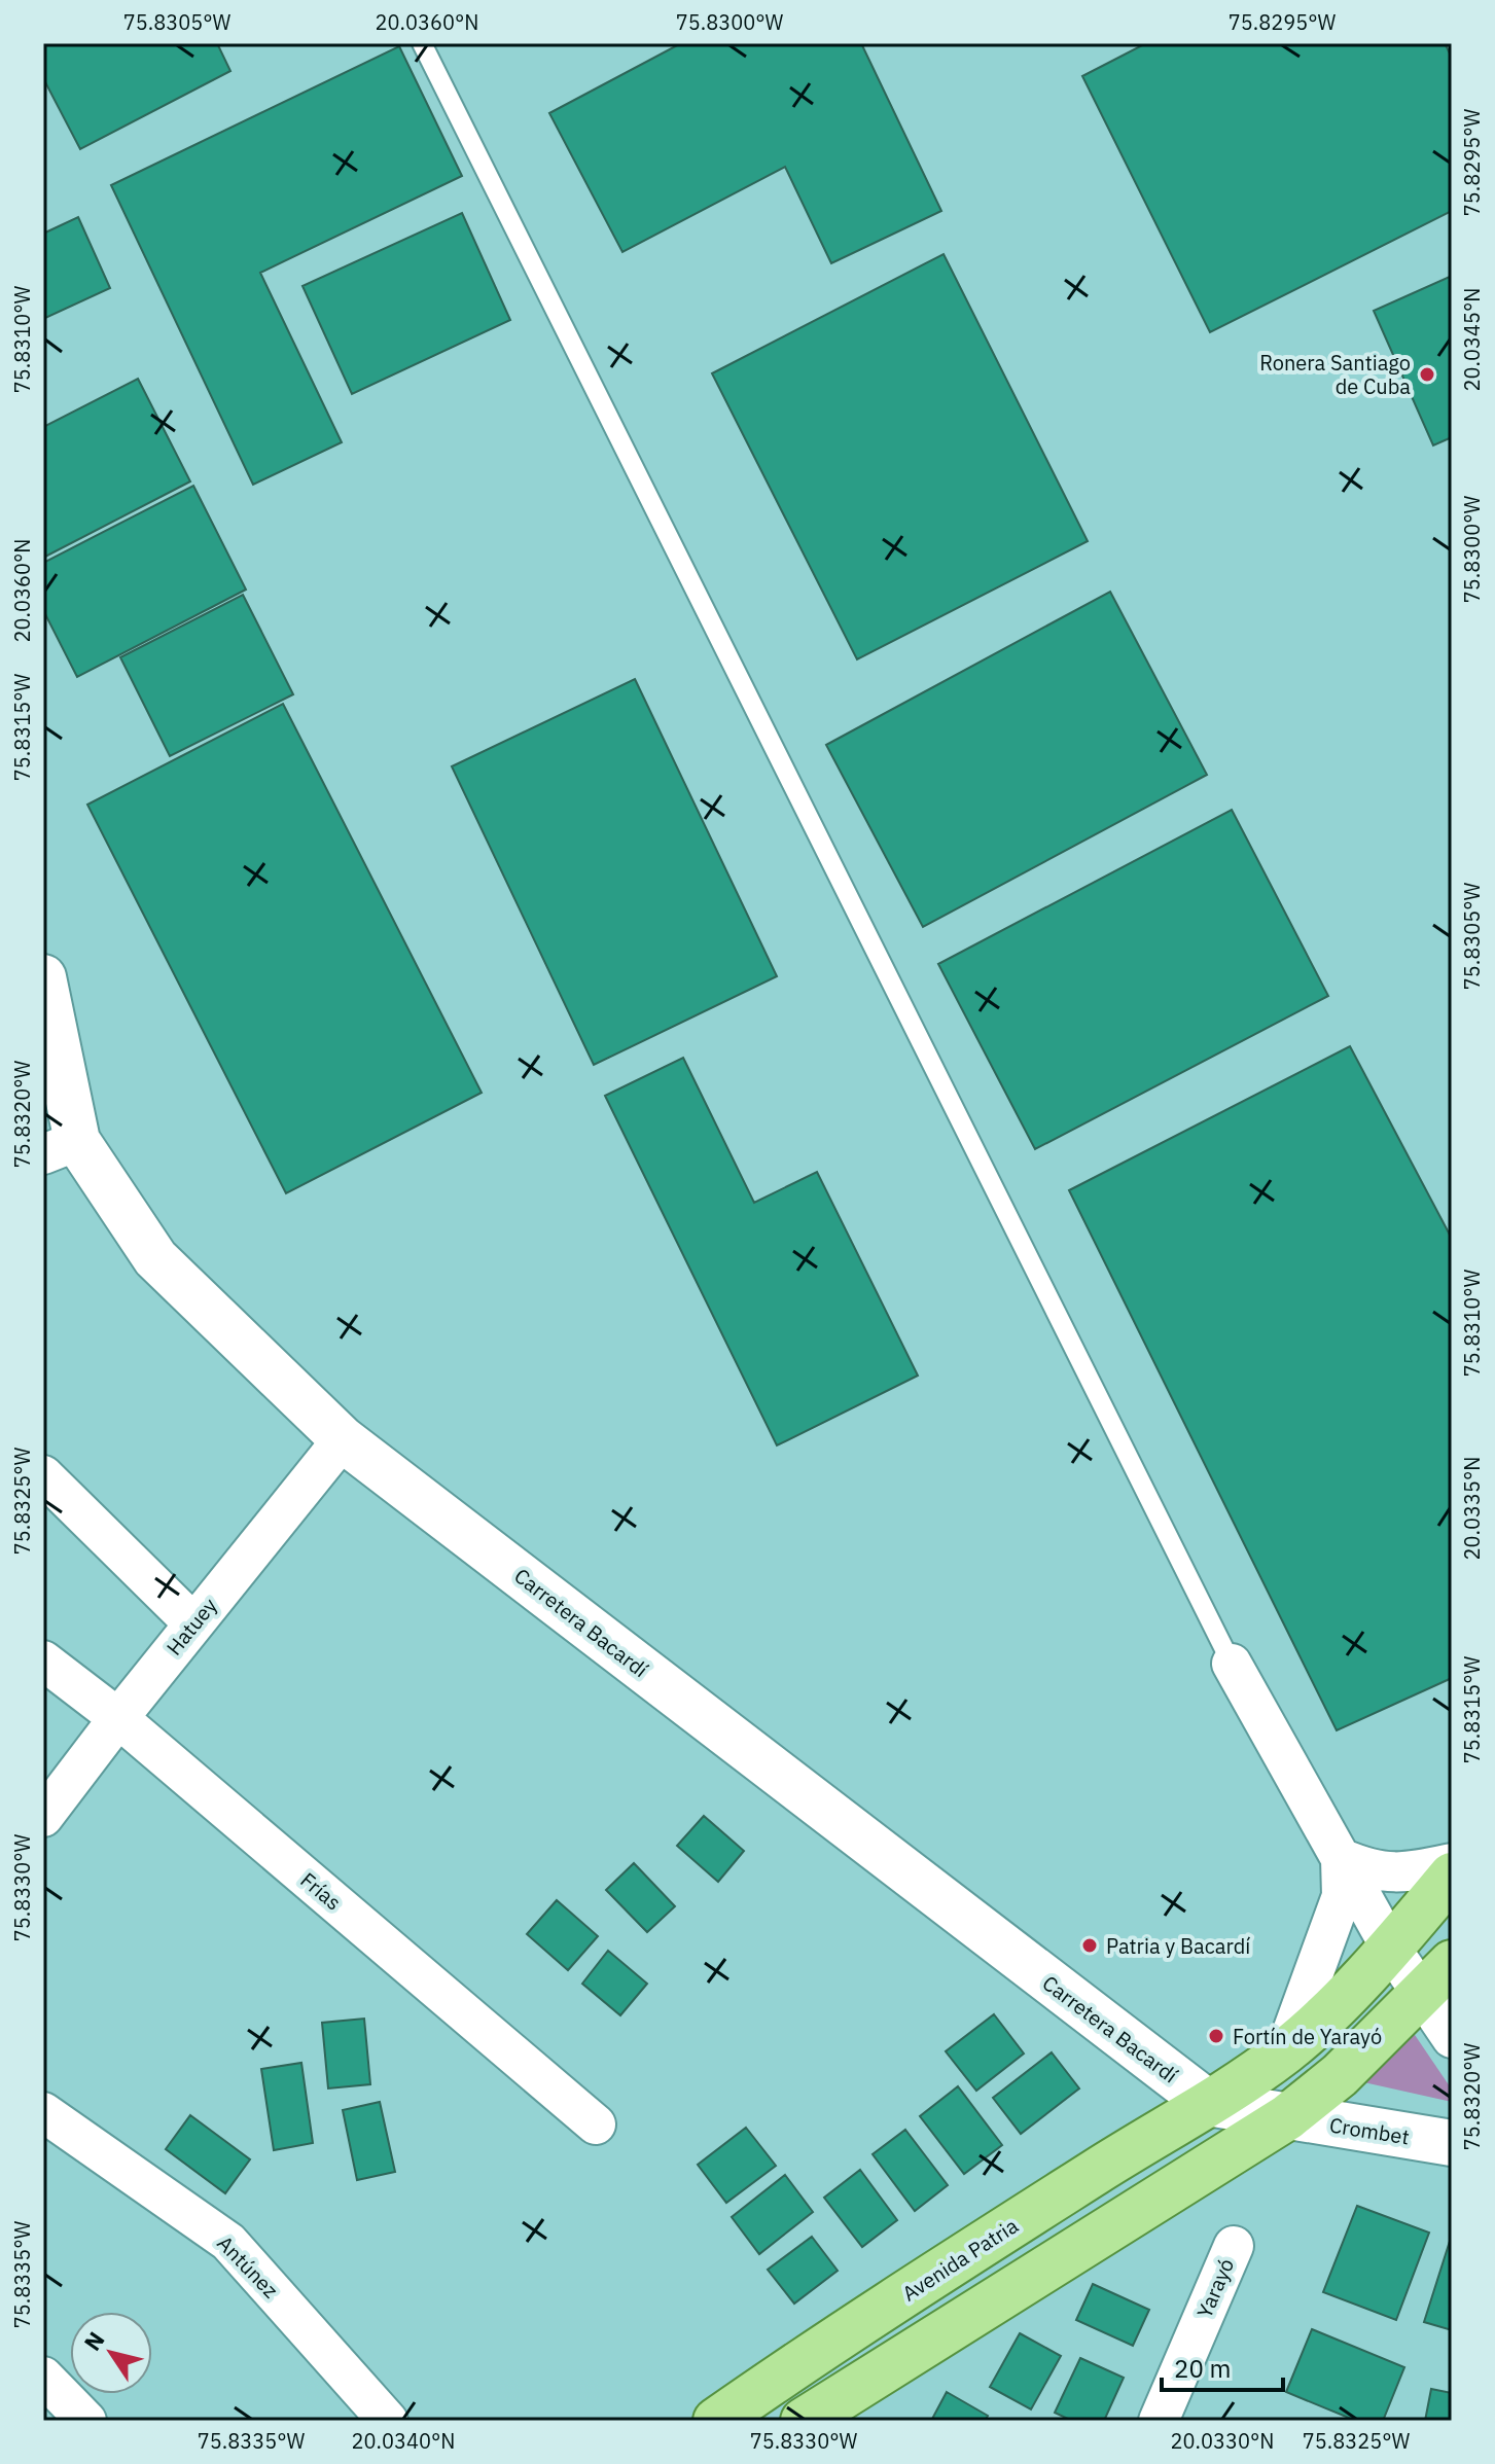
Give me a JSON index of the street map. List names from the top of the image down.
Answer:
{
  "streets": {
    "main road": ["Avenida Patria"],
    "street": [
      "Carretera Bacardí",
      "Hatuey",
      "Frías",
      "Crombet",
      "Antúnez",
      "Yarayó"
    ]
  },
  "crossings": [
    ["Carretera Bacardí", "Hatuey"],
    ["Carretera Bacardí", "Crombet"],
    ["Carretera Bacardí", "Avenida Patria"],
    ["Hatuey", "Frías"]
  ],
  "places": ["Ronera Santiago de Cuba", "Patria y Bacardí", "Fortín de Yarayó"],
  "scale_bar": "20 m",
  "north": "top left",
  "coordinates": [
    "75.8305°W",
    "20.0360°N",
    "75.8300°W",
    "75.8295°W",
    "20.0345°N",
    "75.8310°W",
    "75.8315°W",
    "75.8320°W",
    "75.8325°W",
    "20.0335°N",
    "75.8330°W",
    "75.8335°W",
    "20.0340°N",
    "20.0330°N"
  ]
}
